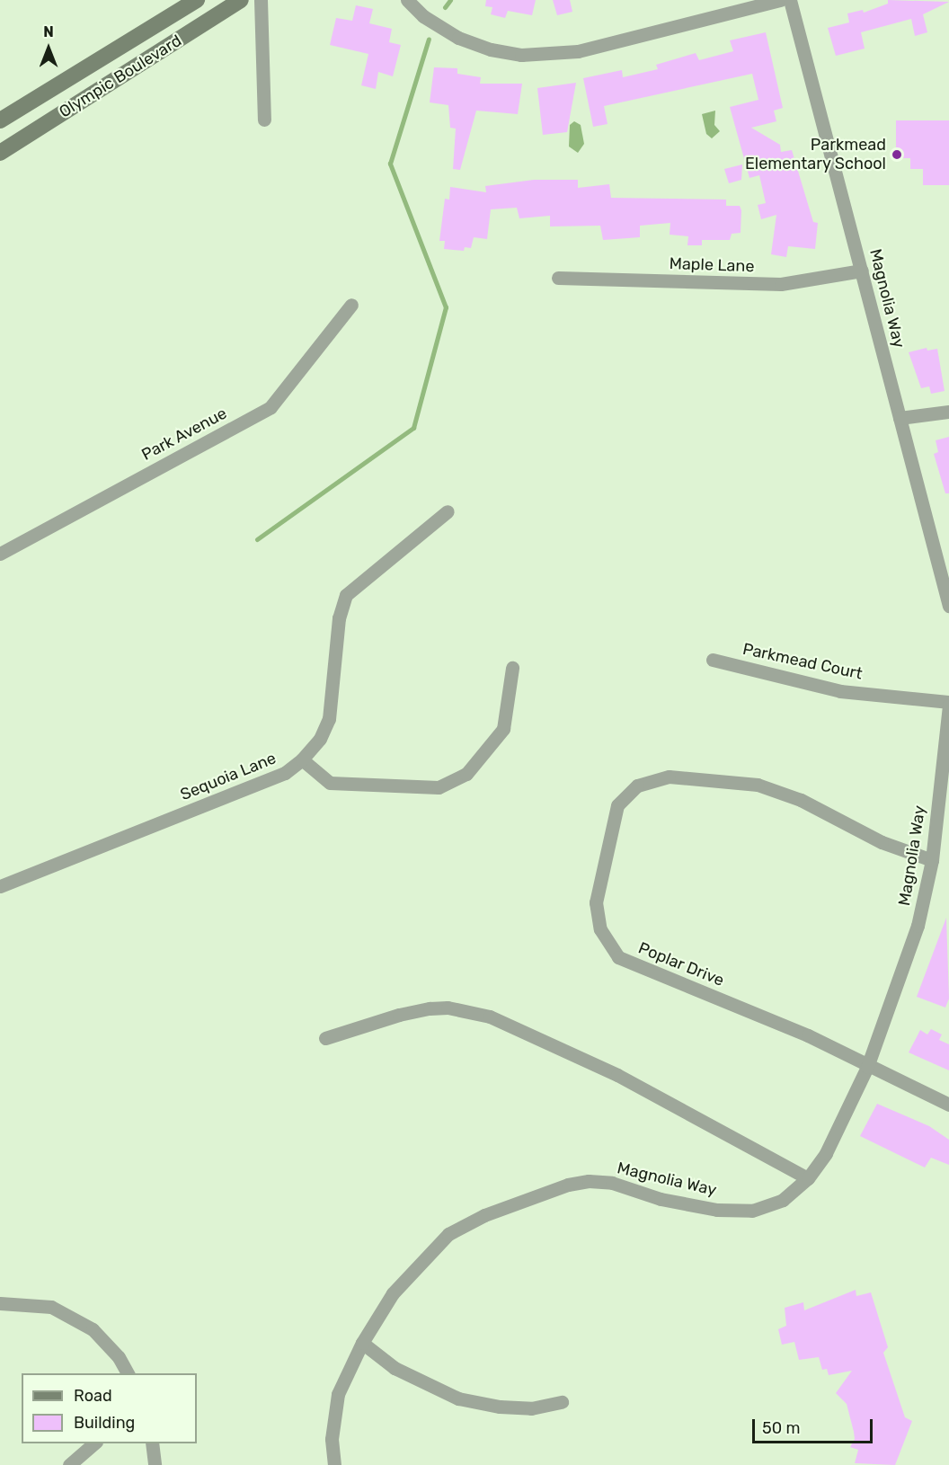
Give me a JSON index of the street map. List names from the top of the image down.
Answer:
{
  "streets": {
    "main road": ["Olympic Boulevard"],
    "street": [
      "Maple Lane",
      "Magnolia Way",
      "Park Avenue",
      "Parkmead Court",
      "Sequoia Lane",
      "Poplar Drive"
    ]
  },
  "crossings": [
    ["Maple Lane", "Magnolia Way"],
    ["Magnolia Way", "Parkmead Court"],
    ["Magnolia Way", "Poplar Drive"]
  ],
  "places": ["Parkmead Elementary School"],
  "legend": ["Road", "Building"],
  "scale_bar": "50 m",
  "north": "top"
}
